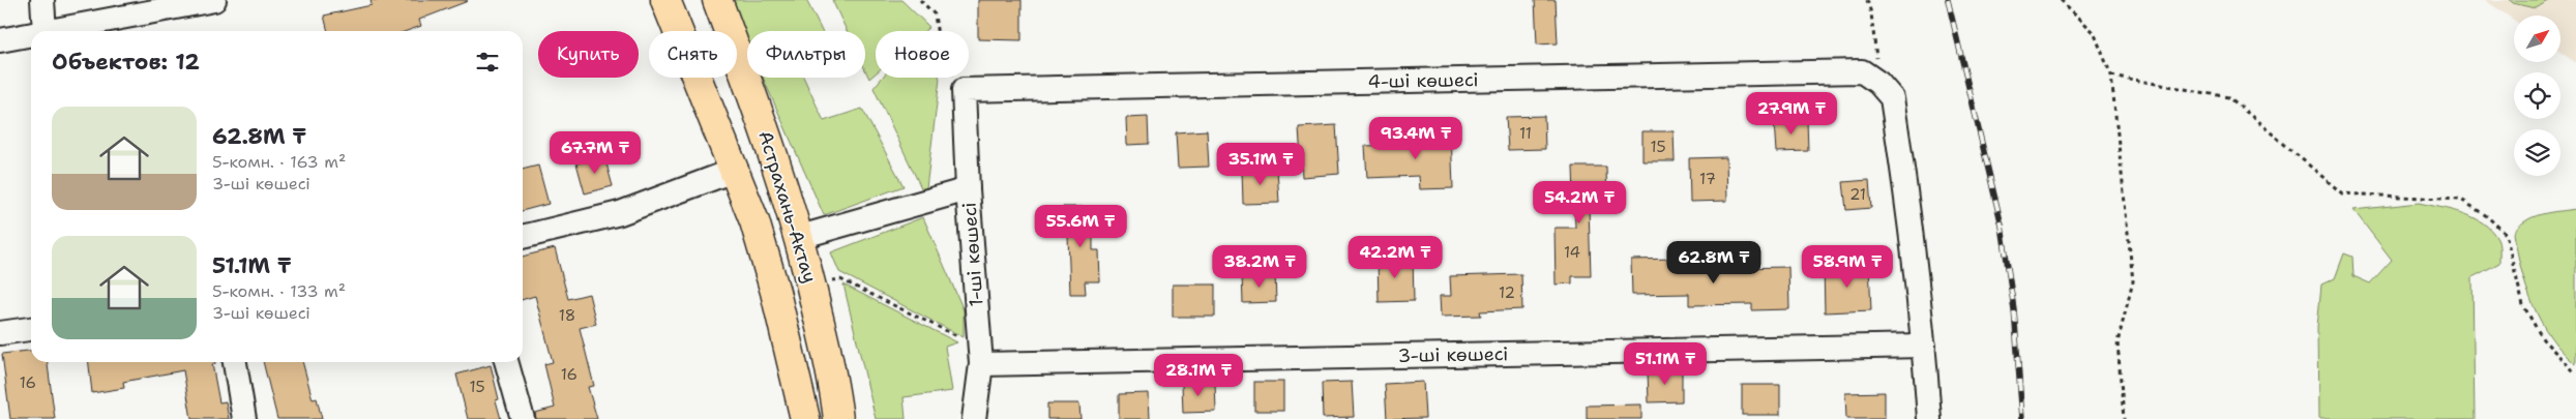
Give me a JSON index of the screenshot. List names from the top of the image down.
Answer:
{
  "streets": {
    "highway": ["Астрахань-Актау"],
    "street": ["4-шi көшесі", "1-шi көшесі", "3-шi көшесі"]
  },
  "crossings": [
    ["4-шi көшесі", "1-шi көшесі"],
    ["1-шi көшесі", "3-шi көшесі"]
  ],
  "house_numbers": [
    "11",
    "15",
    "17",
    "21",
    "14",
    "12",
    "18",
    "16",
    "16",
    "15"
  ],
  "north": "top right",
  "page": {
    "chip": [
      "Купить",
      "Снять",
      "Фильтры",
      "Новое"
    ],
    "heading": "Объектов: 12",
    "price": [
      "27.9M ₸",
      "93.4M ₸",
      "67.7M ₸",
      "35.1M ₸",
      "54.2M ₸",
      "55.6M ₸",
      "42.2M ₸",
      "62.8M ₸",
      "38.2M ₸",
      "58.9M ₸",
      "51.1M ₸",
      "28.1M ₸"
    ],
    "list": [
      {
        "name": "62.8M ₸",
        "note": "5-комн. · 163 m² · 3-шi көшесі"
      },
      {
        "name": "51.1M ₸",
        "note": "5-комн. · 133 m² · 3-шi көшесі"
      }
    ]
  }
}
